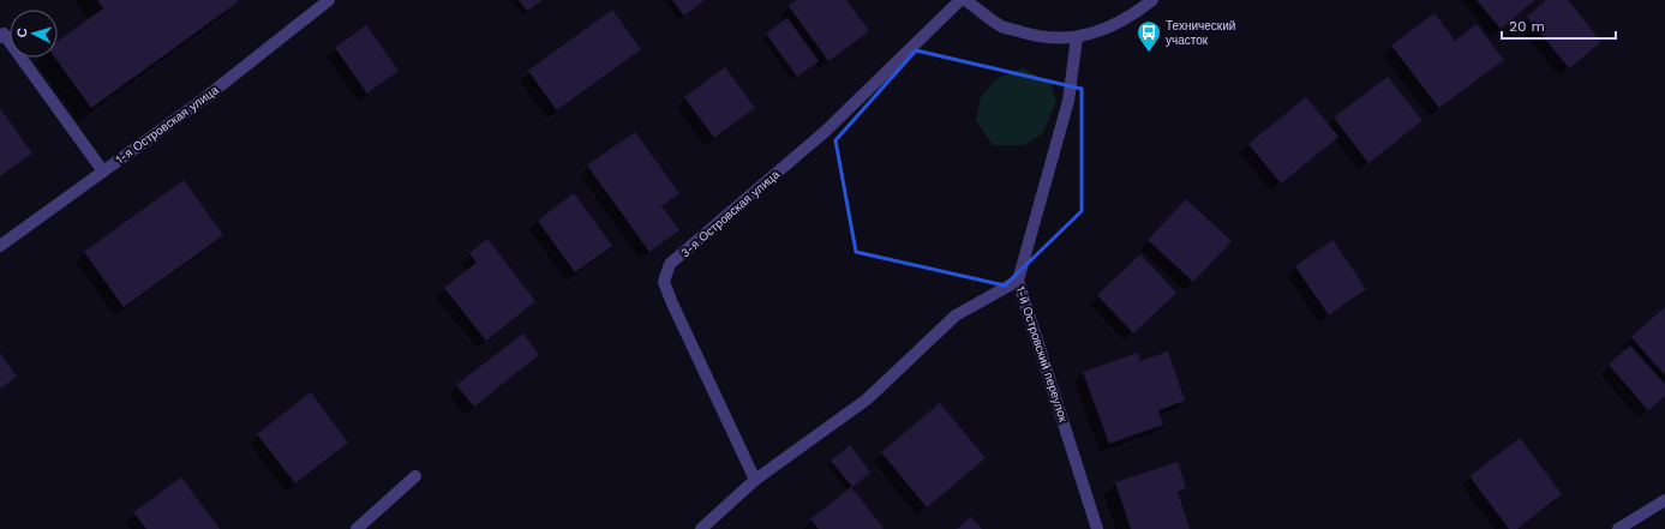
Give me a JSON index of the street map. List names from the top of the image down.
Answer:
{
  "streets": {
    "street": ["1-я Островская улица", "3-я Островская улица", "1-й Островский переулок"]
  },
  "places": {
    "bus stop": ["Технический участок"]
  },
  "scale_bar": "20 m",
  "north": "left"
}
